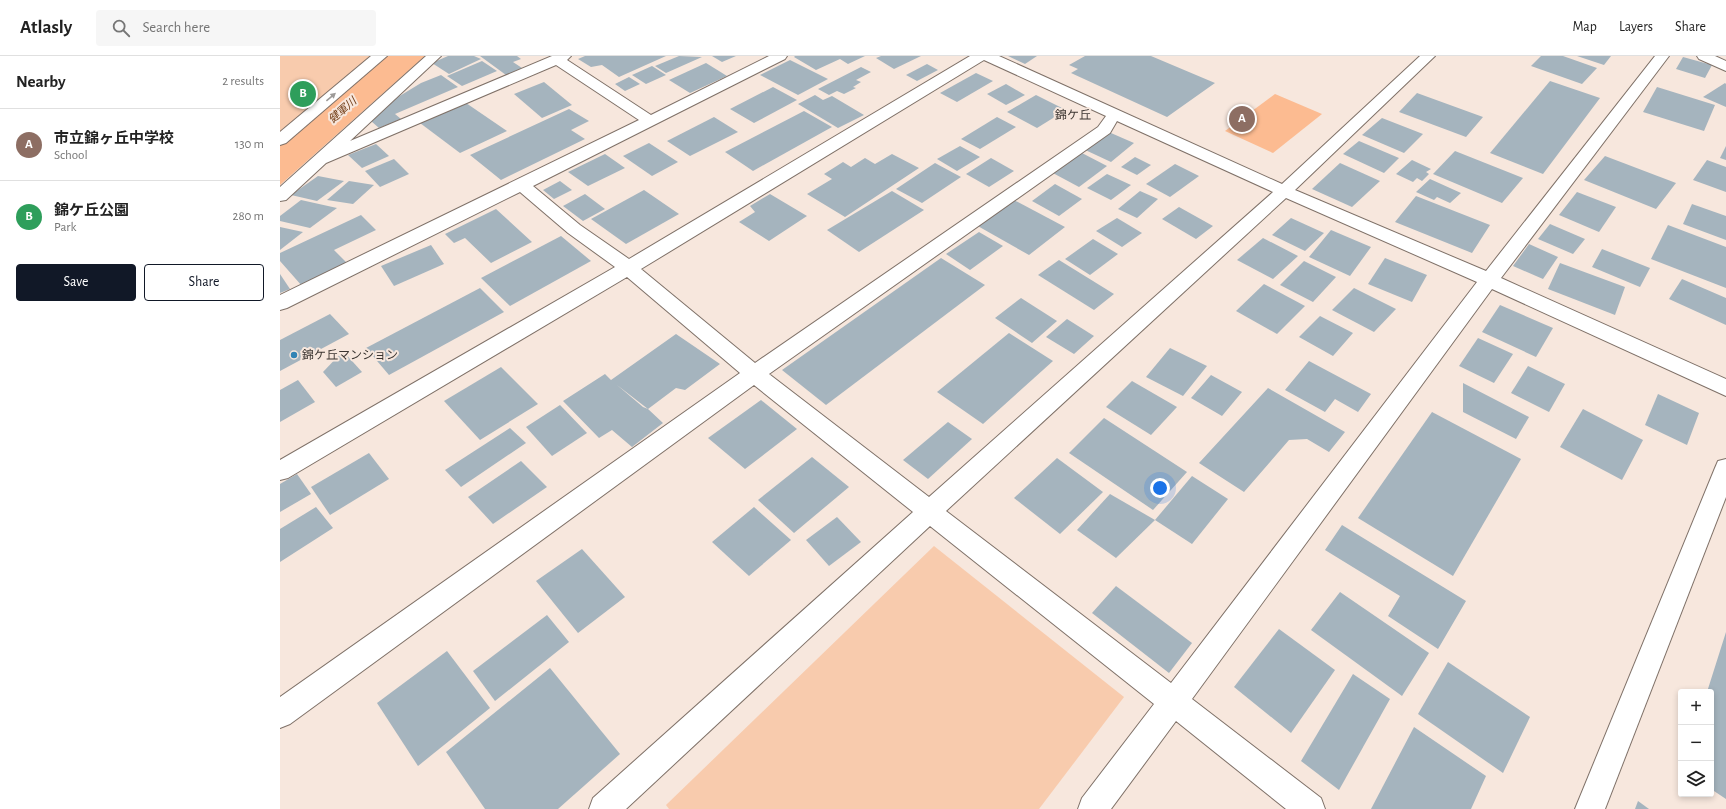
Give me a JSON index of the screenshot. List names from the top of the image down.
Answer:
{
  "districts": ["錦ケ丘"],
  "water": ["健軍川"],
  "places": ["錦ケ丘マンション"],
  "page": {
    "header": "Atlasly",
    "search": "Search here",
    "nav": ["Map", "Layers", "Share"],
    "heading": ["Nearby", "2 results"],
    "pins": ["B", "A"],
    "list": [
      {
        "mark": "A",
        "name": "市立錦ヶ丘中学校",
        "note": "School",
        "value": "130 m"
      },
      {
        "mark": "B",
        "name": "錦ケ丘公園",
        "note": "Park",
        "value": "280 m"
      }
    ],
    "buttons": ["Save", "Share"],
    "map_buttons": ["+", "−"]
  }
}
